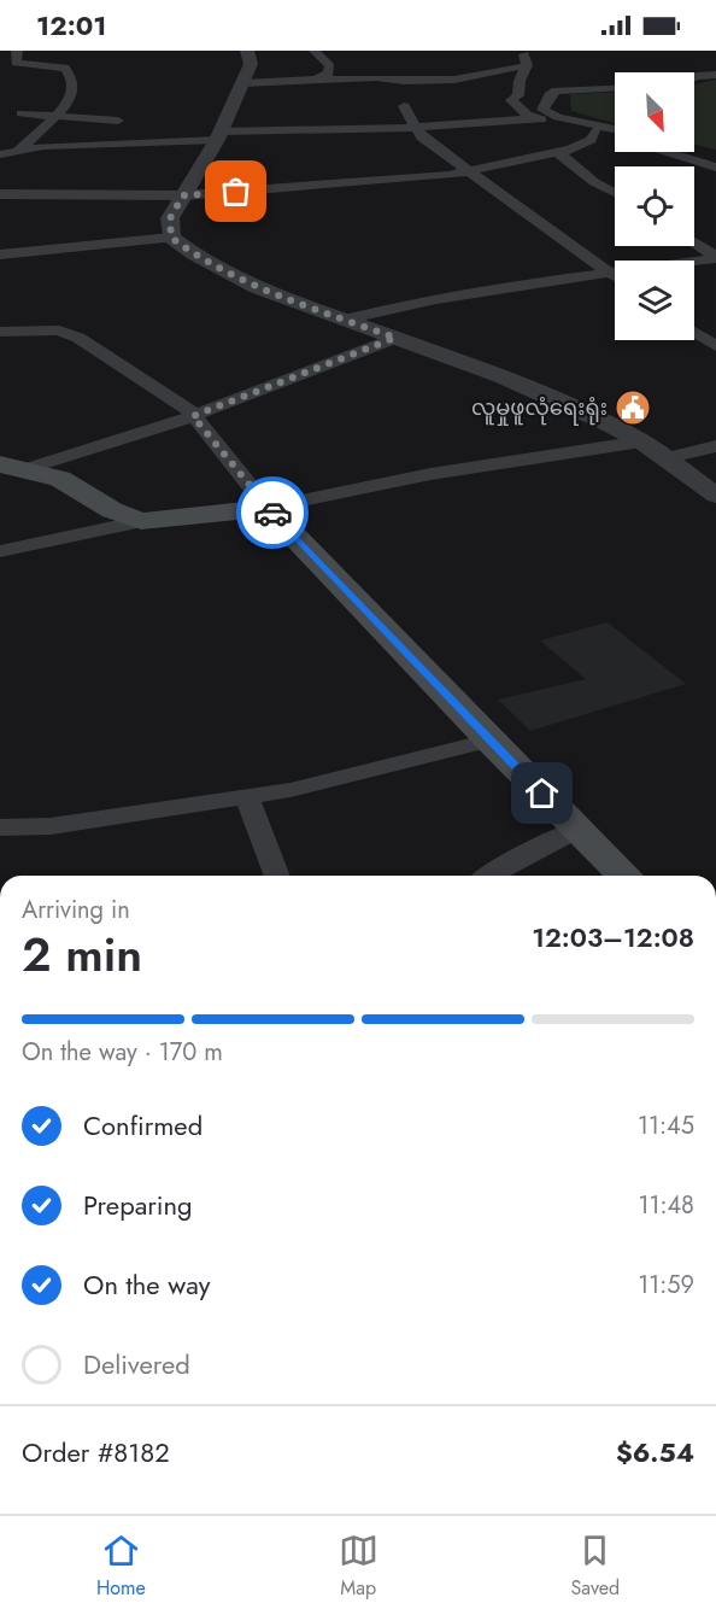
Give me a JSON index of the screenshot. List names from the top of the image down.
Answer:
{
  "places": {
    "public building": ["လူမှုဖူလုံရေးရုံး"]
  },
  "north": "bottom right",
  "page": {
    "status": "12:01",
    "heading": ["2 min", "Arriving in", "12:03–12:08"],
    "panel": ["Order #8182", "$6.54"],
    "bar": "On the way · 170 m",
    "list": [
      ["Confirmed", "11:45"],
      ["Preparing", "11:48"],
      ["On the way", "11:59"],
      "Delivered"
    ],
    "tabs": ["Home", "Map", "Saved"]
  }
}
